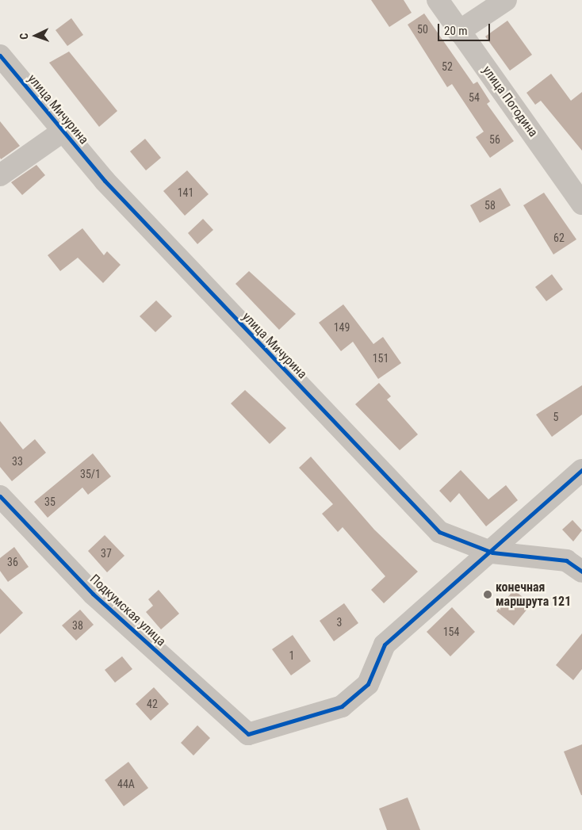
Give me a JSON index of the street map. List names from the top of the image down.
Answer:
{
  "streets": {
    "street": ["улица Погодина", "улица Мичурина", "Подкумская улица"]
  },
  "crossings": [
    ["улица Мичурина", "Подкумская улица"]
  ],
  "places": ["конечная маршрута 121"],
  "house_numbers": [
    "50",
    "52",
    "54",
    "56",
    "141",
    "58",
    "62",
    "149",
    "151",
    "5",
    "33",
    "35/1",
    "35",
    "37",
    "36",
    "3",
    "38",
    "154",
    "1",
    "42",
    "44А"
  ],
  "scale_bar": "20 m",
  "north": "left"
}
